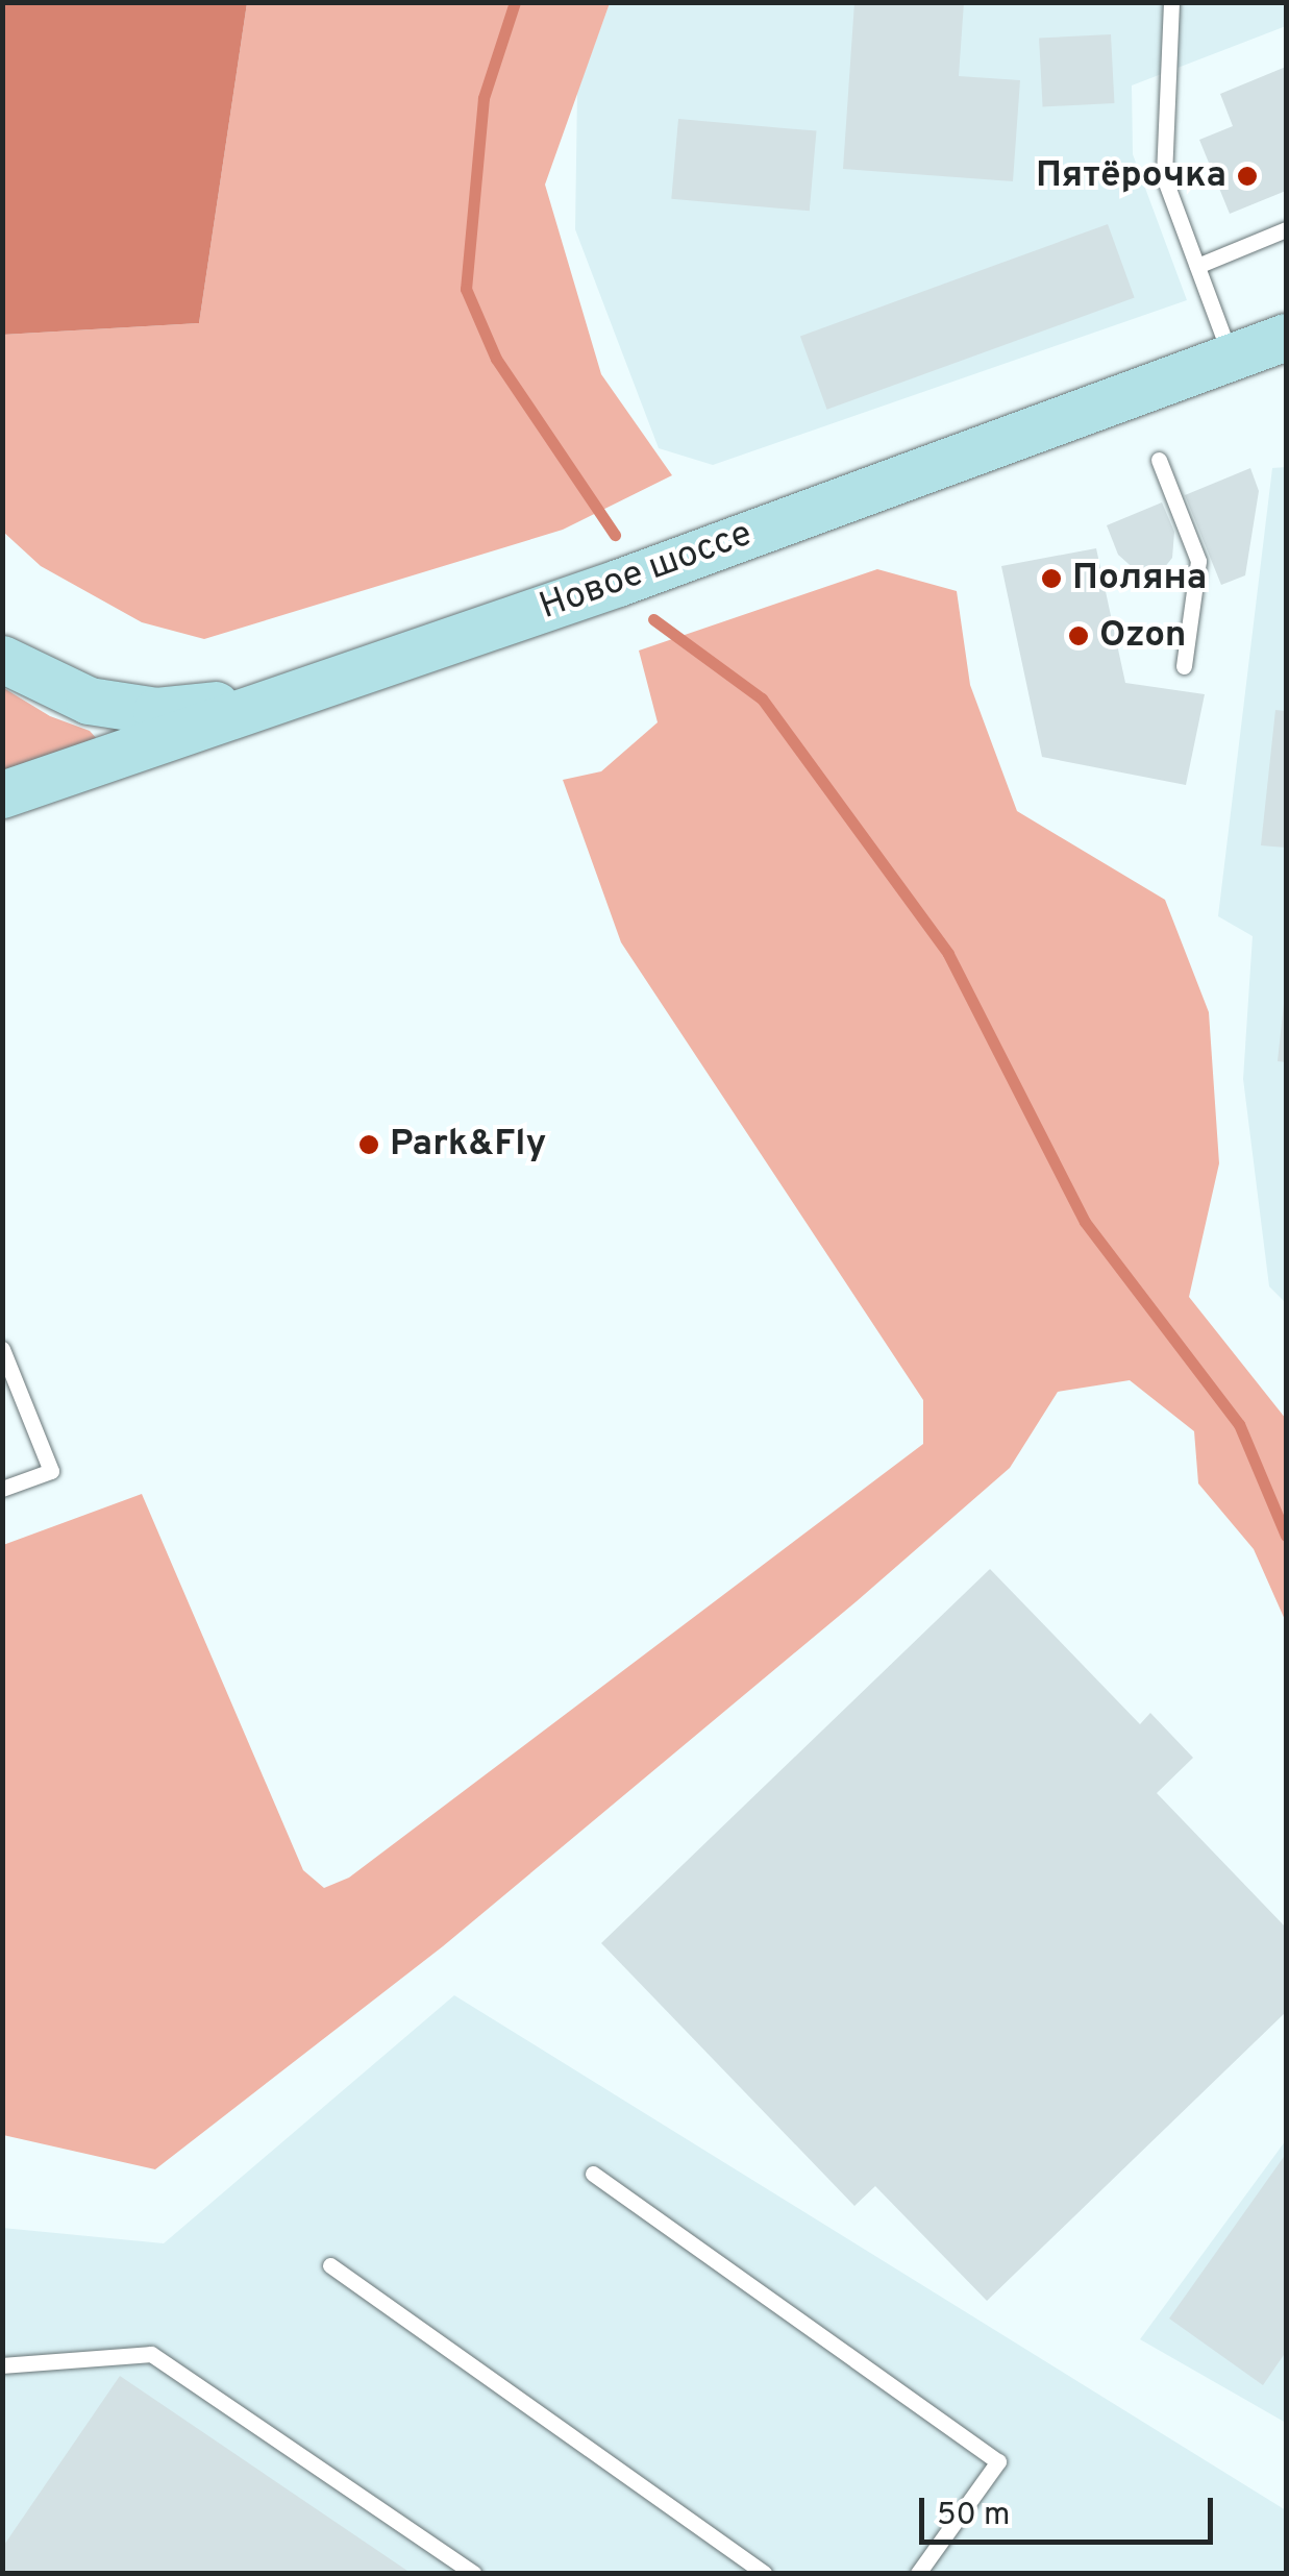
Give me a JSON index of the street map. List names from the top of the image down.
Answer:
{
  "streets": {
    "main road": ["Новое шоссе"]
  },
  "places": [
    "Пятёрочка",
    "Поляна",
    "Ozon",
    "Park&Fly"
  ],
  "scale_bar": "50 m"
}
